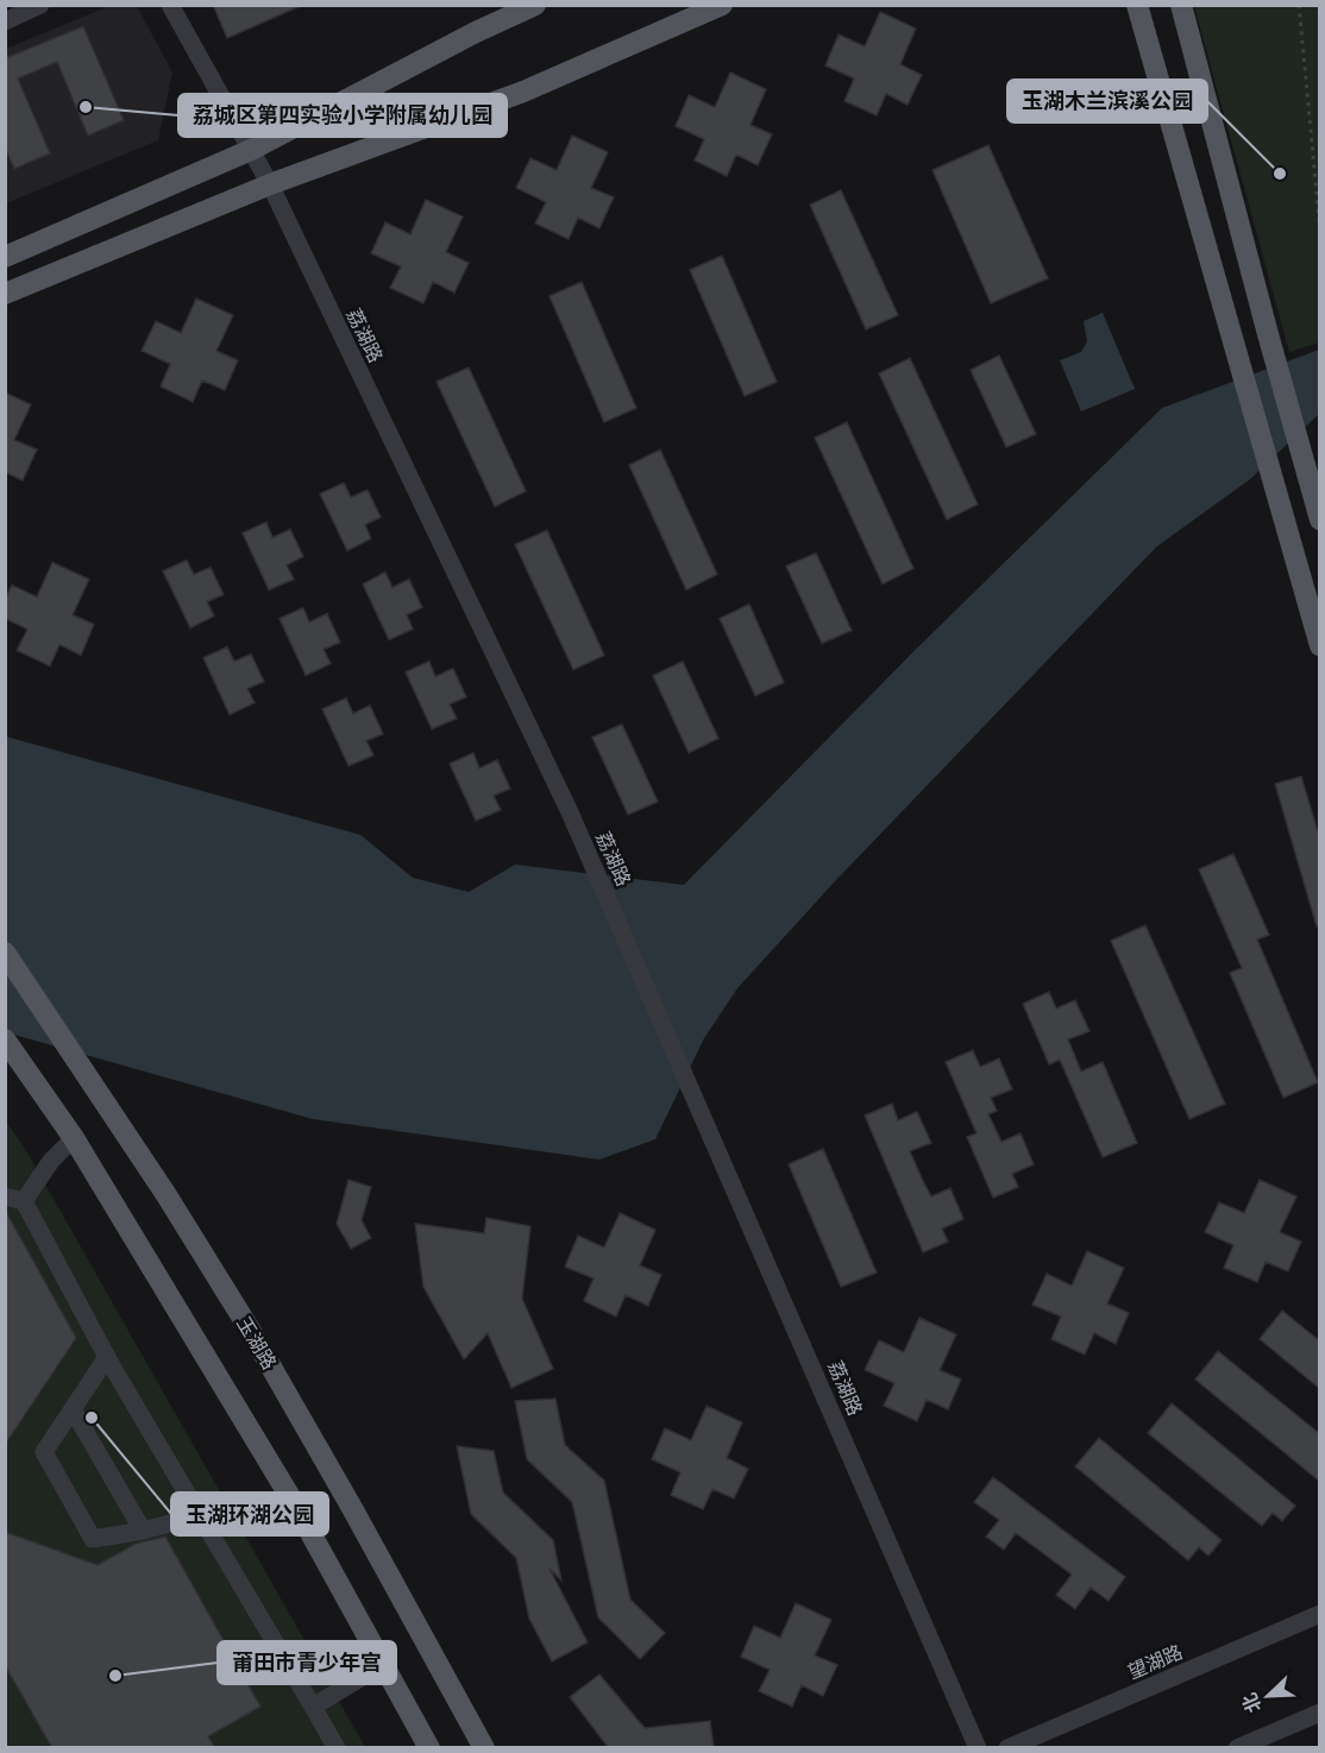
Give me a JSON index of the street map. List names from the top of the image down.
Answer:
{
  "streets": {
    "main road": ["玉湖路"],
    "street": ["荔湖路", "望湖路"]
  },
  "places": [
    "荔城区第四实验小学附属幼儿园",
    "玉湖木兰滨溪公园",
    "玉湖环湖公园",
    "莆田市青少年宫"
  ],
  "north": "bottom left"
}
